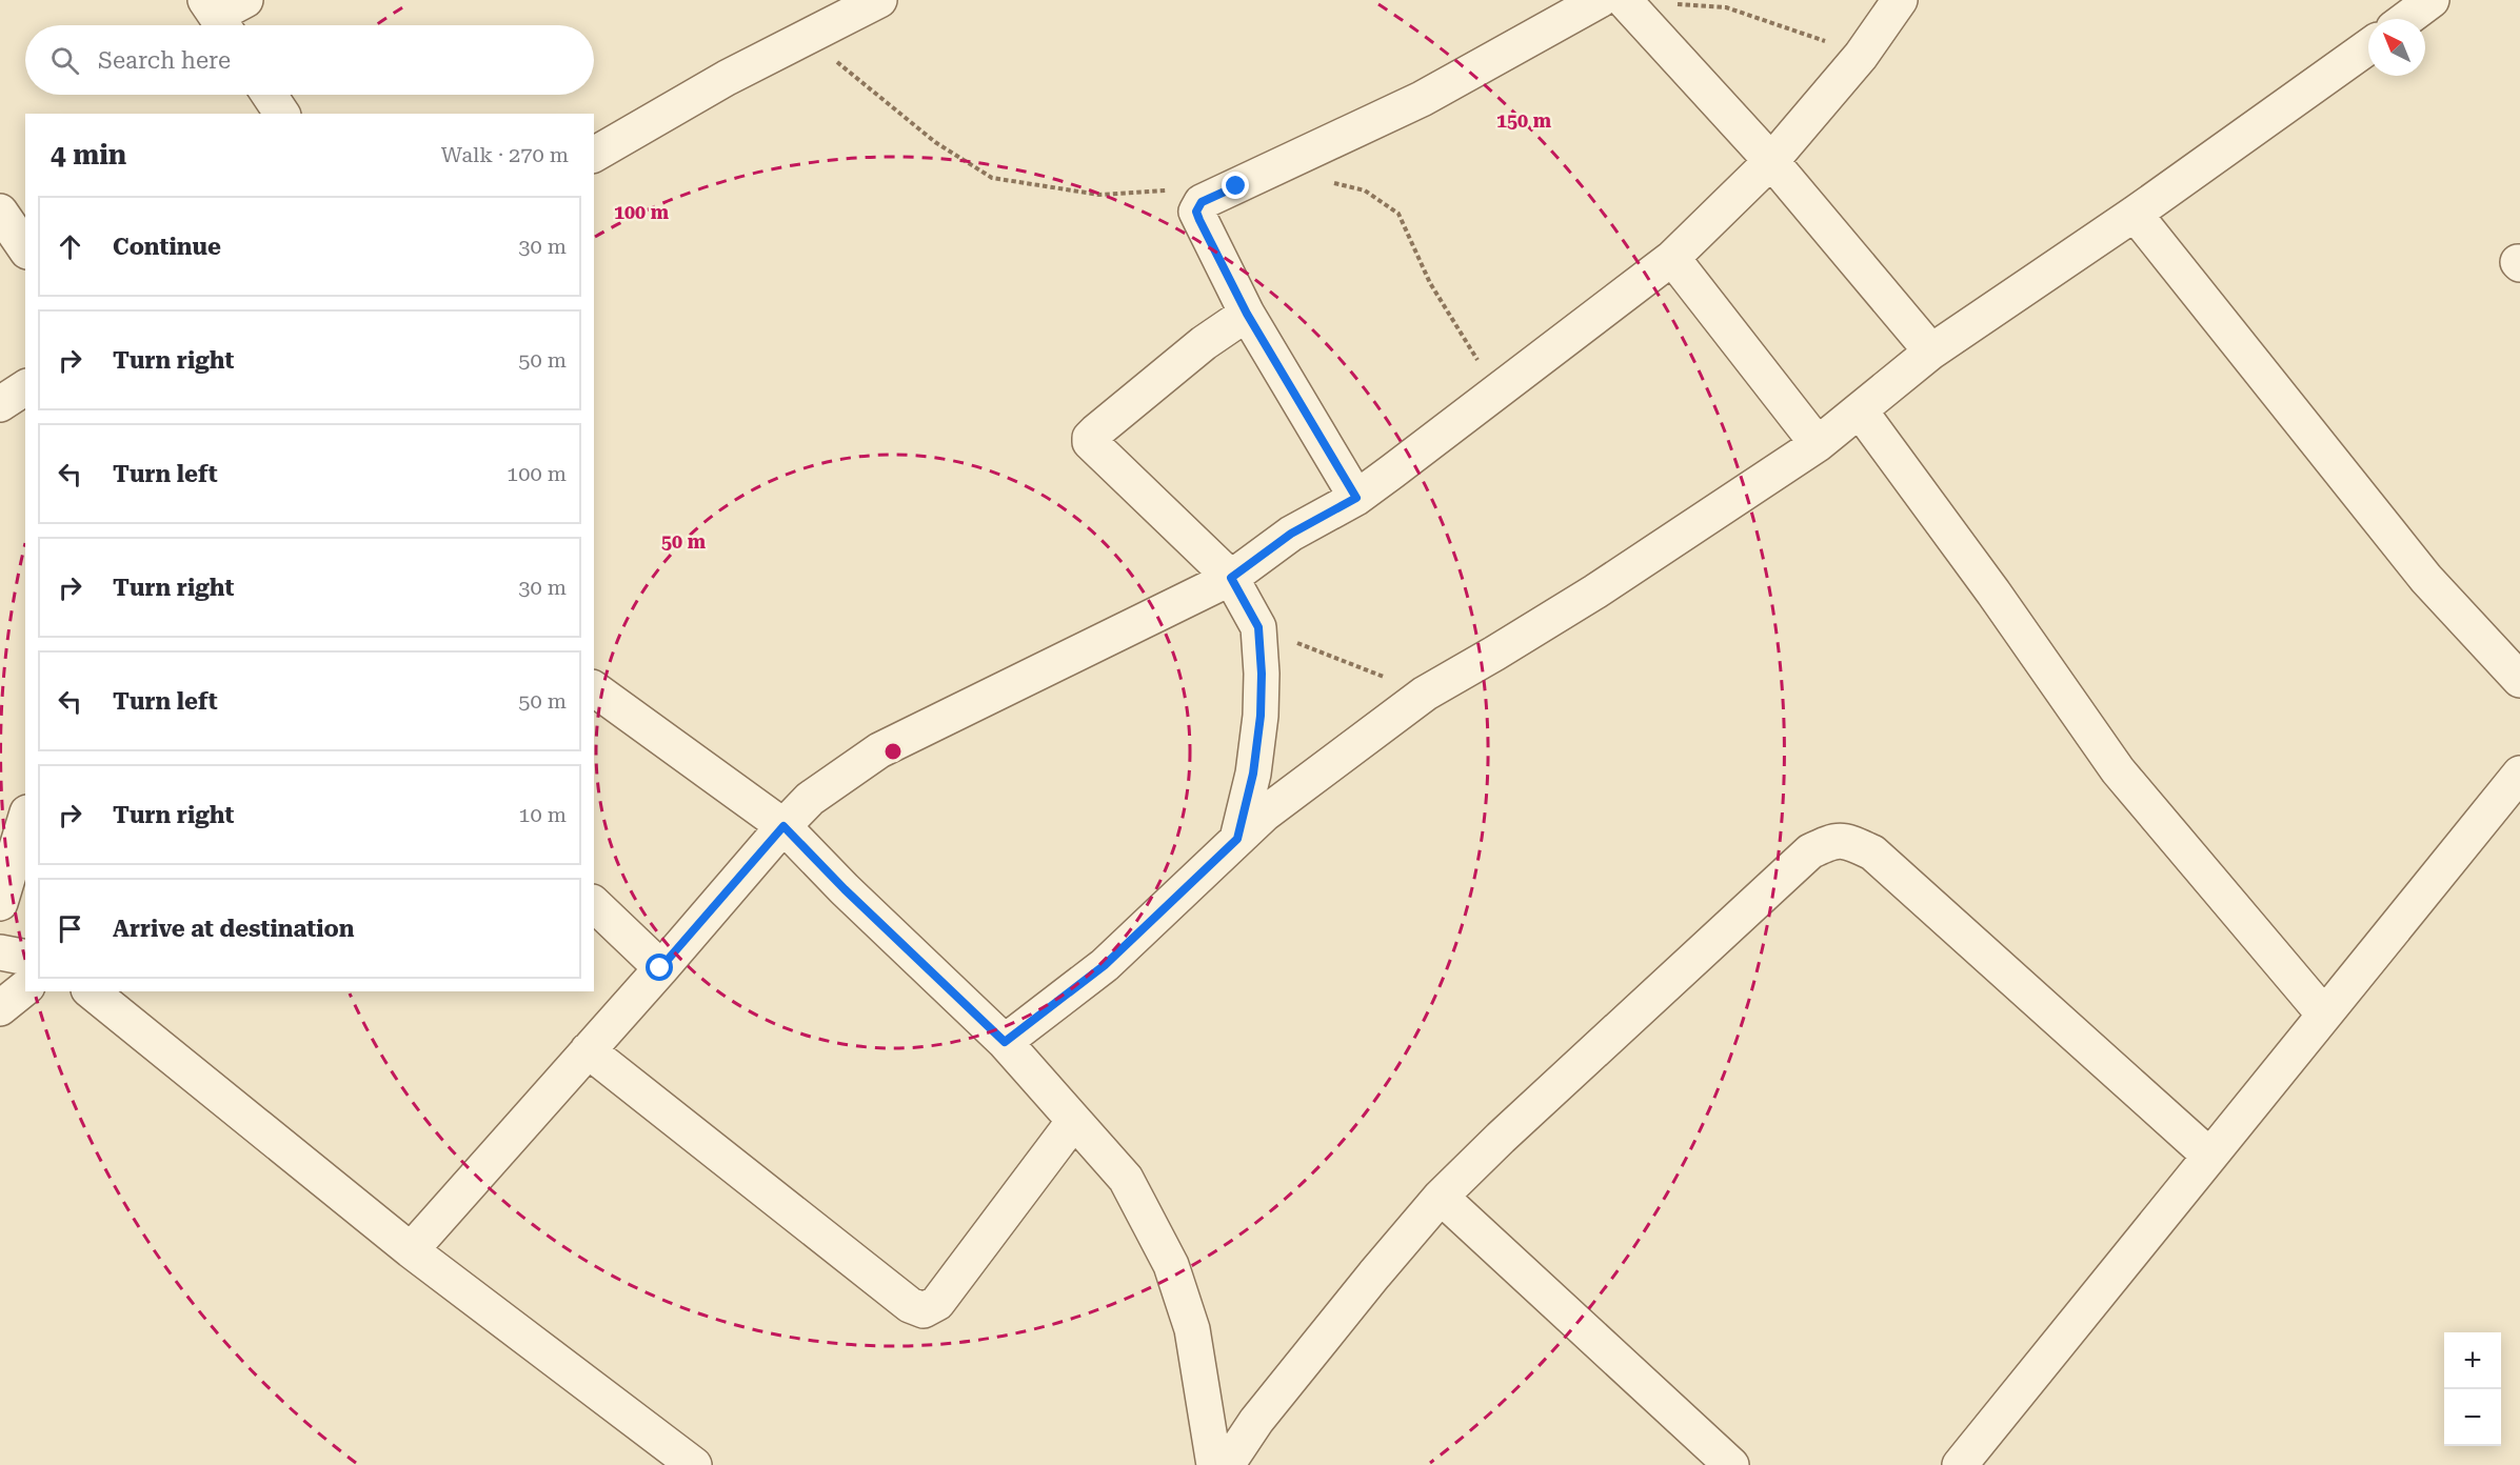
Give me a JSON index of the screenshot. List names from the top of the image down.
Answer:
{
  "north": "top left",
  "page": {
    "search": "Search here",
    "heading": ["4 min", "Walk · 270 m"],
    "list": [
      ["Continue", "30 m"],
      ["Turn right", "50 m"],
      ["Turn left", "100 m"],
      ["Turn right", "30 m"],
      ["Turn left", "50 m"],
      ["Turn right", "10 m"],
      "Arrive at destination"
    ],
    "map_buttons": ["+", "−"]
  },
  "rings": ["150 m", "100 m", "50 m"]
}
